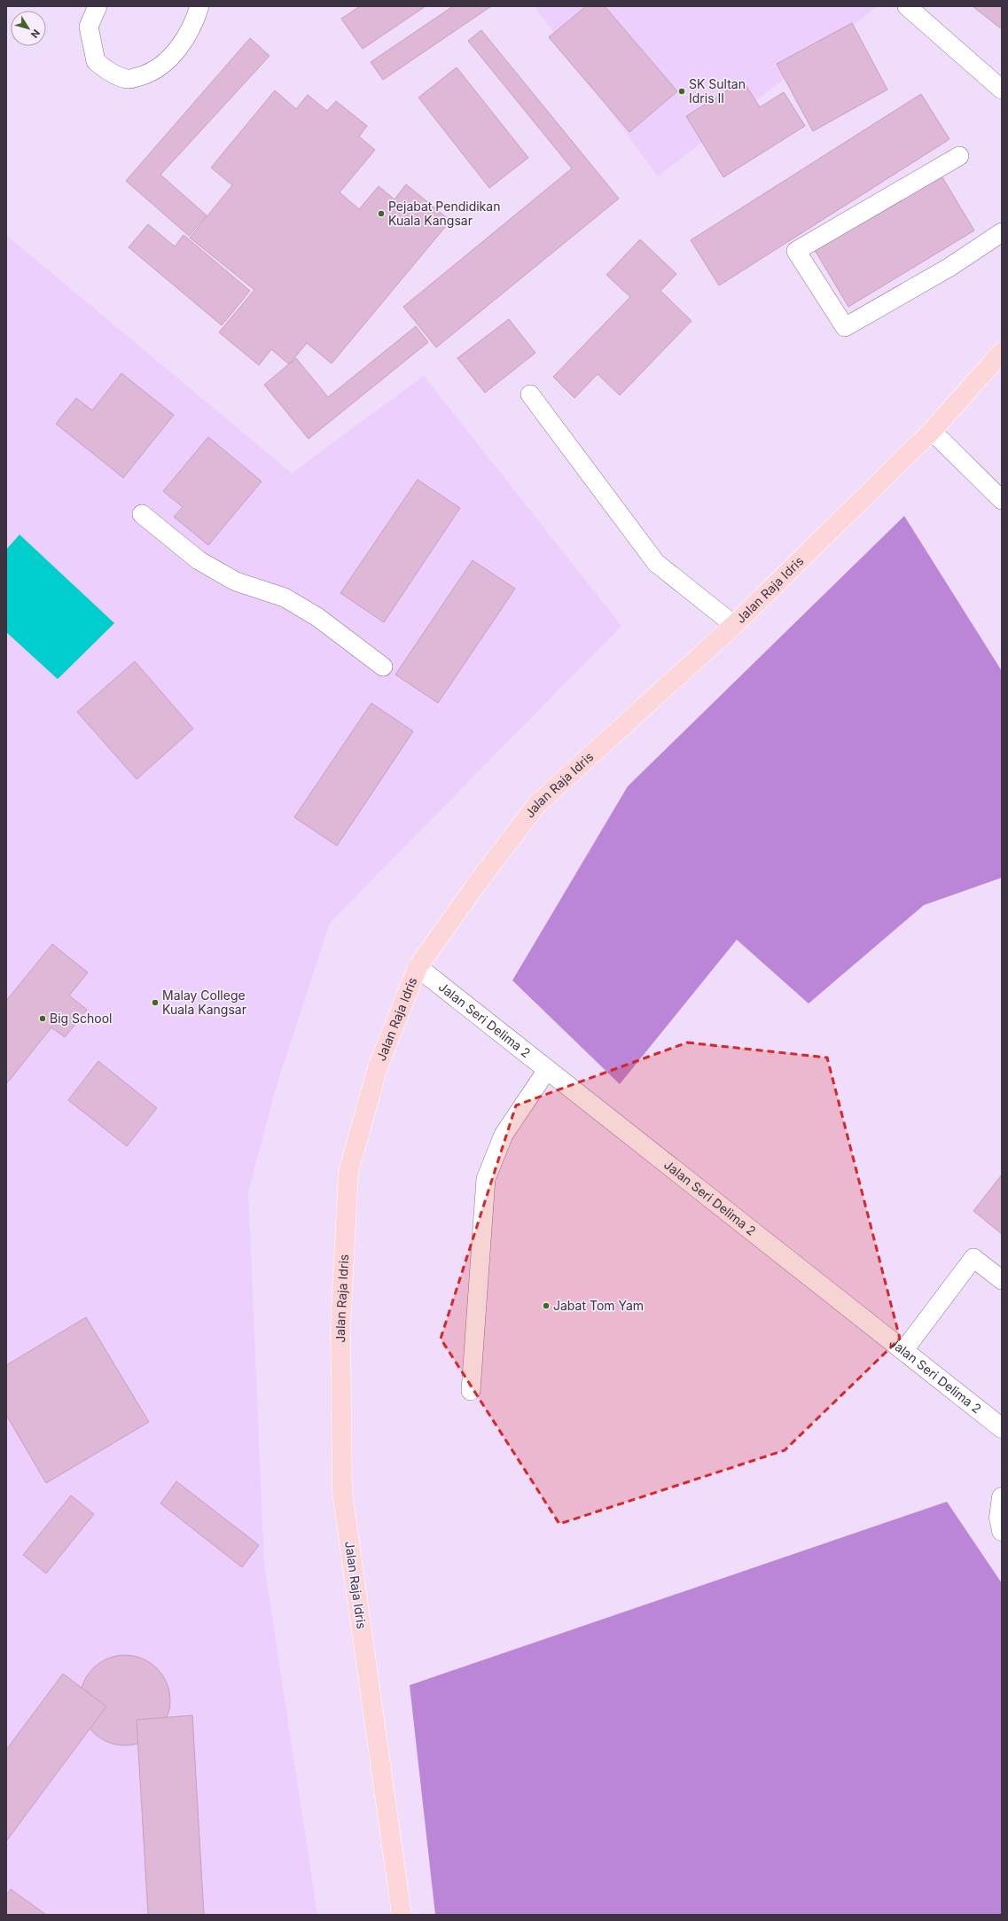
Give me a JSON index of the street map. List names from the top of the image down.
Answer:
{
  "streets": {
    "main road": ["Jalan Raja Idris"],
    "street": ["Jalan Seri Delima 2"]
  },
  "crossings": [
    ["Jalan Raja Idris", "Jalan Seri Delima 2"]
  ],
  "places": [
    "SK Sultan Idris II",
    "Pejabat Pendidikan Kuala Kangsar",
    "Malay College Kuala Kangsar",
    "Big School",
    "Jabat Tom Yam"
  ],
  "north": "bottom right"
}
